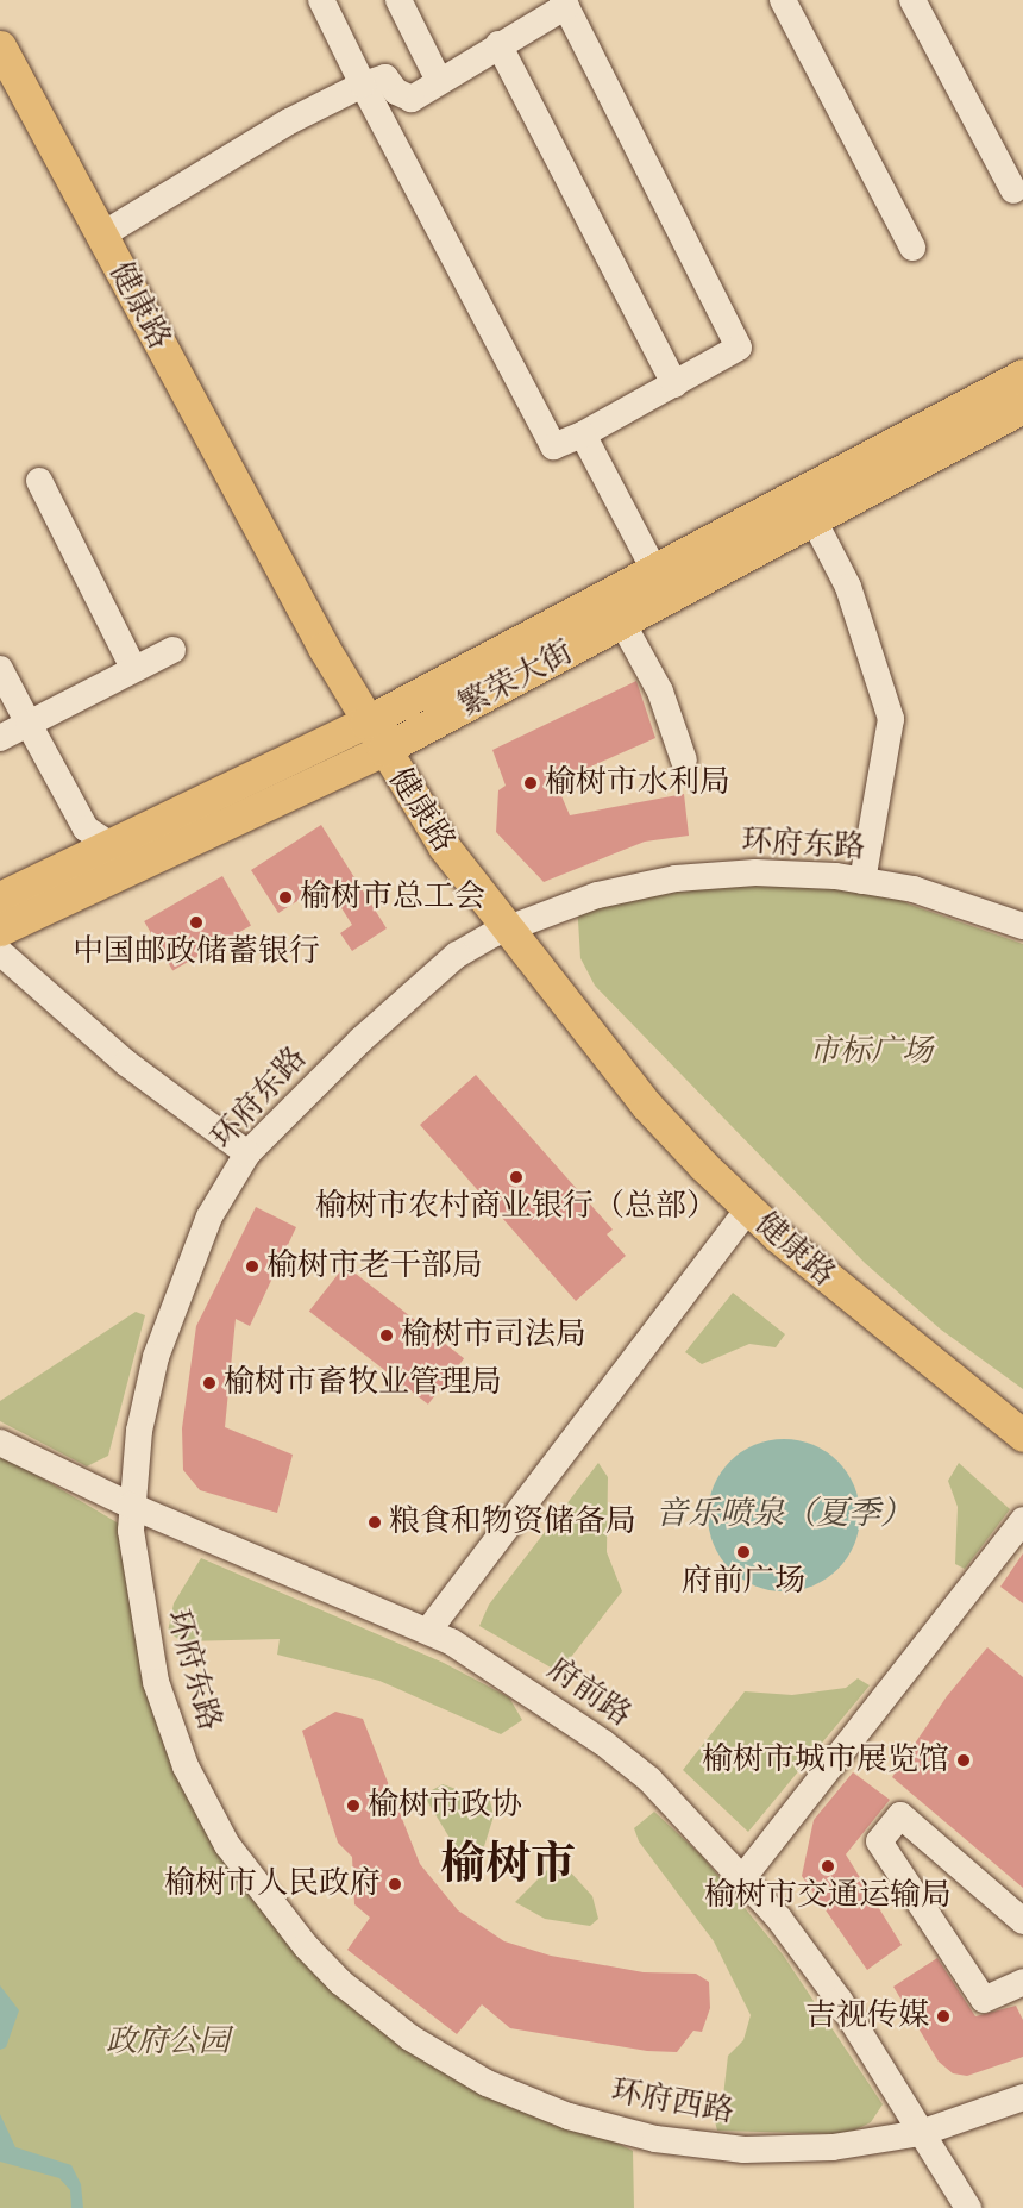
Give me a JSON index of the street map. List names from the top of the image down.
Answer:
{
  "streets": {
    "main road": ["健康路", "繁荣大街"],
    "street": ["环府东路", "府前路", "环府西路"]
  },
  "crossings": [
    ["健康路", "繁荣大街"],
    ["健康路", "环府东路"],
    ["环府东路", "府前路"],
    ["环府东路", "环府西路"],
    ["府前路", "环府西路"]
  ],
  "districts": ["榆树市"],
  "water": ["音乐喷泉（夏季）"],
  "parks": ["市标广场", "政府公园"],
  "places": [
    "榆树市水利局",
    "榆树市总工会",
    "中国邮政储蓄银行",
    "榆树市农村商业银行（总部）",
    "榆树市老干部局",
    "榆树市司法局",
    "榆树市畜牧业管理局",
    "粮食和物资储备局",
    "府前广场",
    "榆树市城市展览馆",
    "榆树市政协",
    "榆树市交通运输局",
    "榆树市人民政府",
    "吉视传媒"
  ]
}
